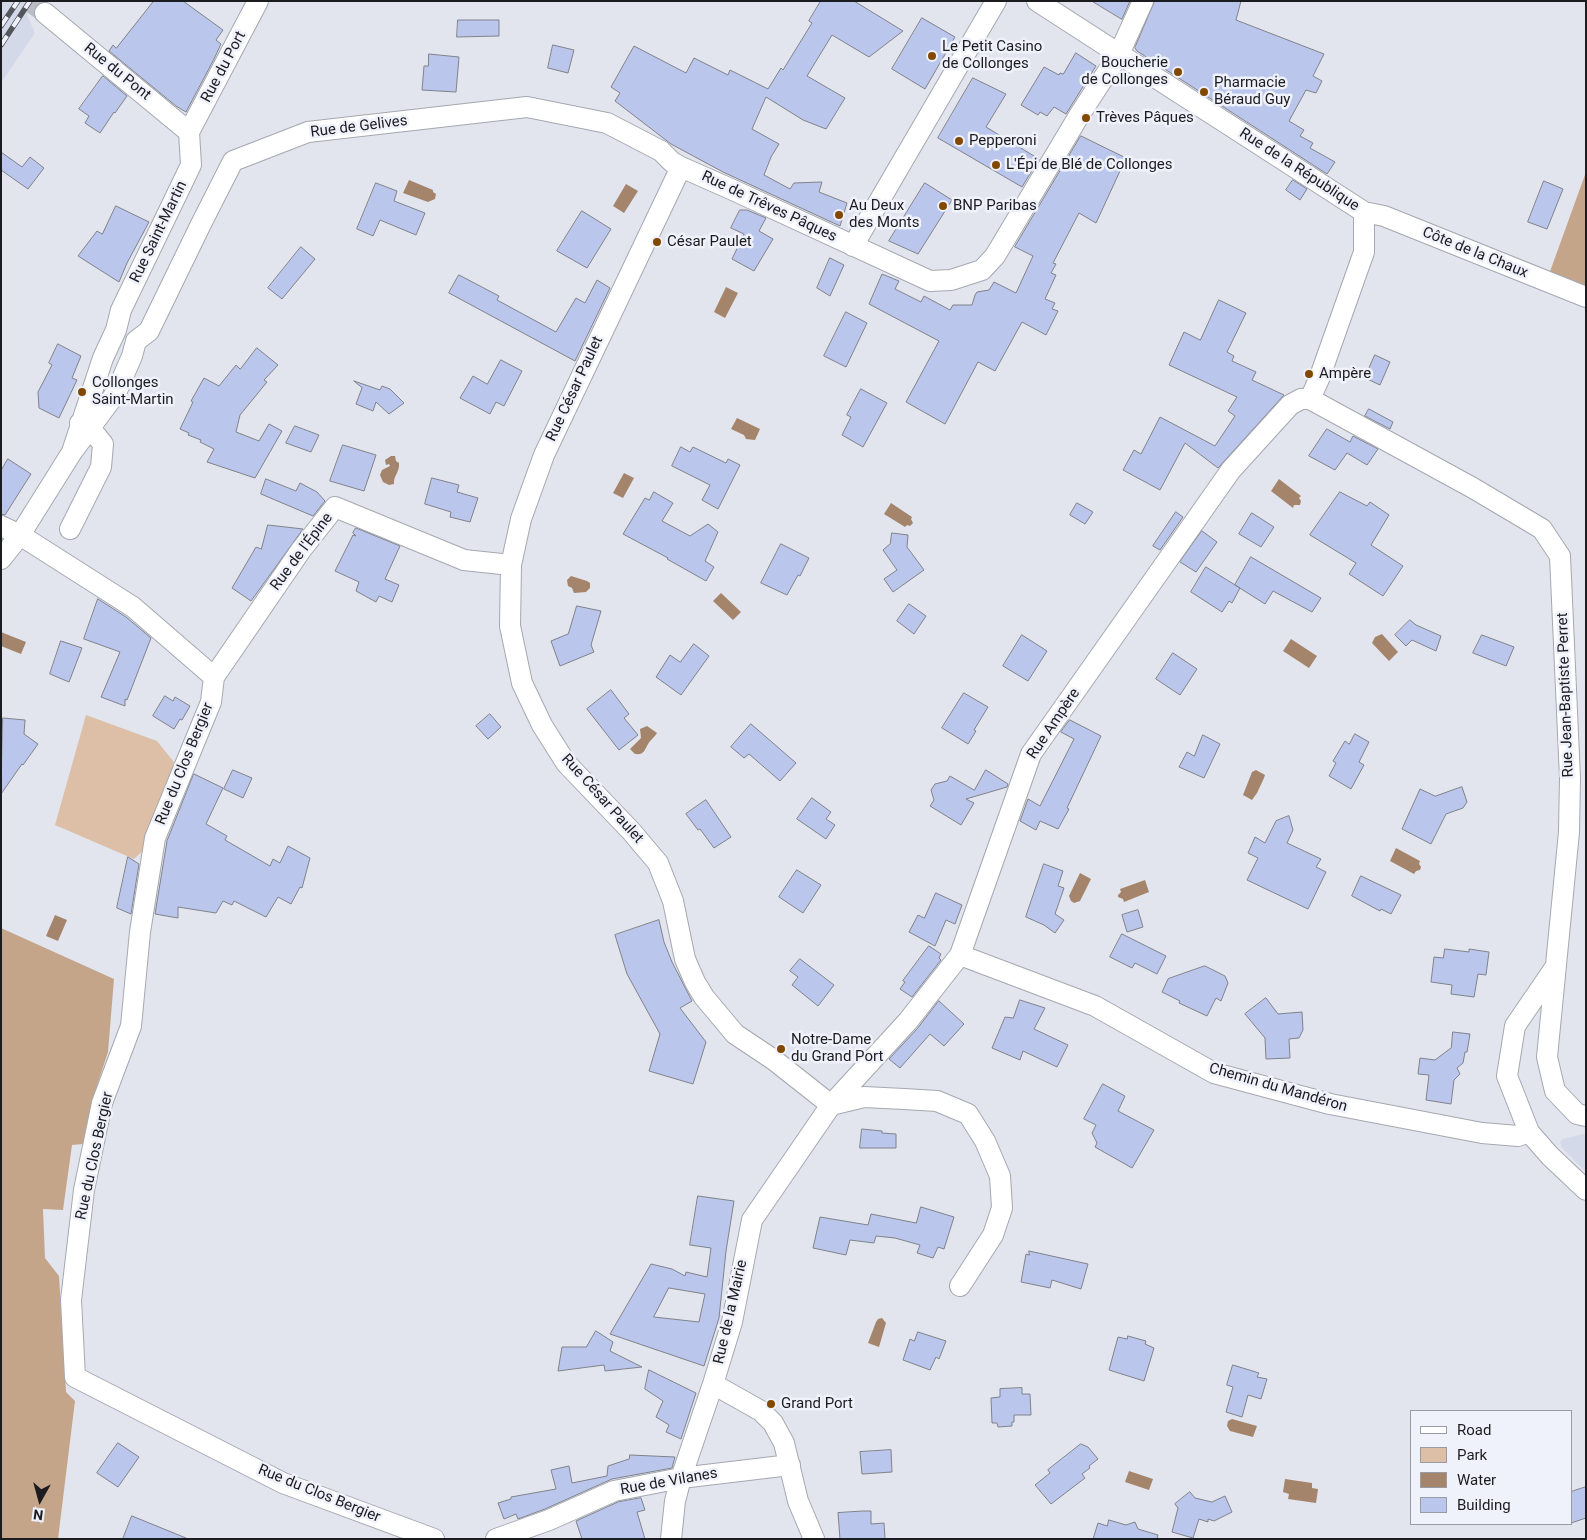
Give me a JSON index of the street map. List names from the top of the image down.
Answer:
{
  "streets": {
    "street": [
      "Rue du Port",
      "Rue du Pont",
      "Rue de Gelives",
      "Rue de la République",
      "Rue de Trêves Pâques",
      "Rue Saint-Martin",
      "Côte de la Chaux",
      "Rue César Paulet",
      "Rue de l'Épine",
      "Rue Jean-Baptiste Perret",
      "Rue Ampère",
      "Rue du Clos Bergier",
      "Chemin du Mandéron",
      "Rue de la Mairie",
      "Rue de Vilanes"
    ]
  },
  "crossings": [
    ["Rue du Port", "Rue du Pont"],
    ["Rue du Port", "Rue Saint-Martin"],
    ["Rue du Pont", "Rue Saint-Martin"],
    ["Rue de Gelives", "Rue de Trêves Pâques"],
    ["Rue de Gelives", "Rue Saint-Martin"],
    ["Rue de Gelives", "Rue César Paulet"],
    ["Rue de la République", "Rue de Trêves Pâques"],
    ["Rue de la République", "Côte de la Chaux"],
    ["Rue de la République", "Rue Jean-Baptiste Perret"],
    ["Rue de la République", "Rue Ampère"],
    ["Rue de Trêves Pâques", "Rue César Paulet"],
    ["Rue César Paulet", "Rue de l'Épine"],
    ["Rue César Paulet", "Rue Ampère"],
    ["Rue César Paulet", "Rue de la Mairie"],
    ["Rue de l'Épine", "Rue du Clos Bergier"],
    ["Rue Jean-Baptiste Perret", "Rue Ampère"],
    ["Rue Ampère", "Chemin du Mandéron"],
    ["Rue Ampère", "Rue de la Mairie"],
    ["Rue de la Mairie", "Rue de Vilanes"]
  ],
  "places": [
    "Le Petit Casino de Collonges",
    "Boucherie de Collonges",
    "Pharmacie Béraud Guy",
    "Trèves Pâques",
    "Pepperoni",
    "L'Épi de Blé de Collonges",
    "BNP Paribas",
    "Au Deux des Monts",
    "César Paulet",
    "Ampère",
    "Collonges Saint-Martin",
    "Notre-Dame du Grand Port",
    "Grand Port"
  ],
  "legend": [
    "Road",
    "Park",
    "Water",
    "Building"
  ],
  "north": "bottom"
}
